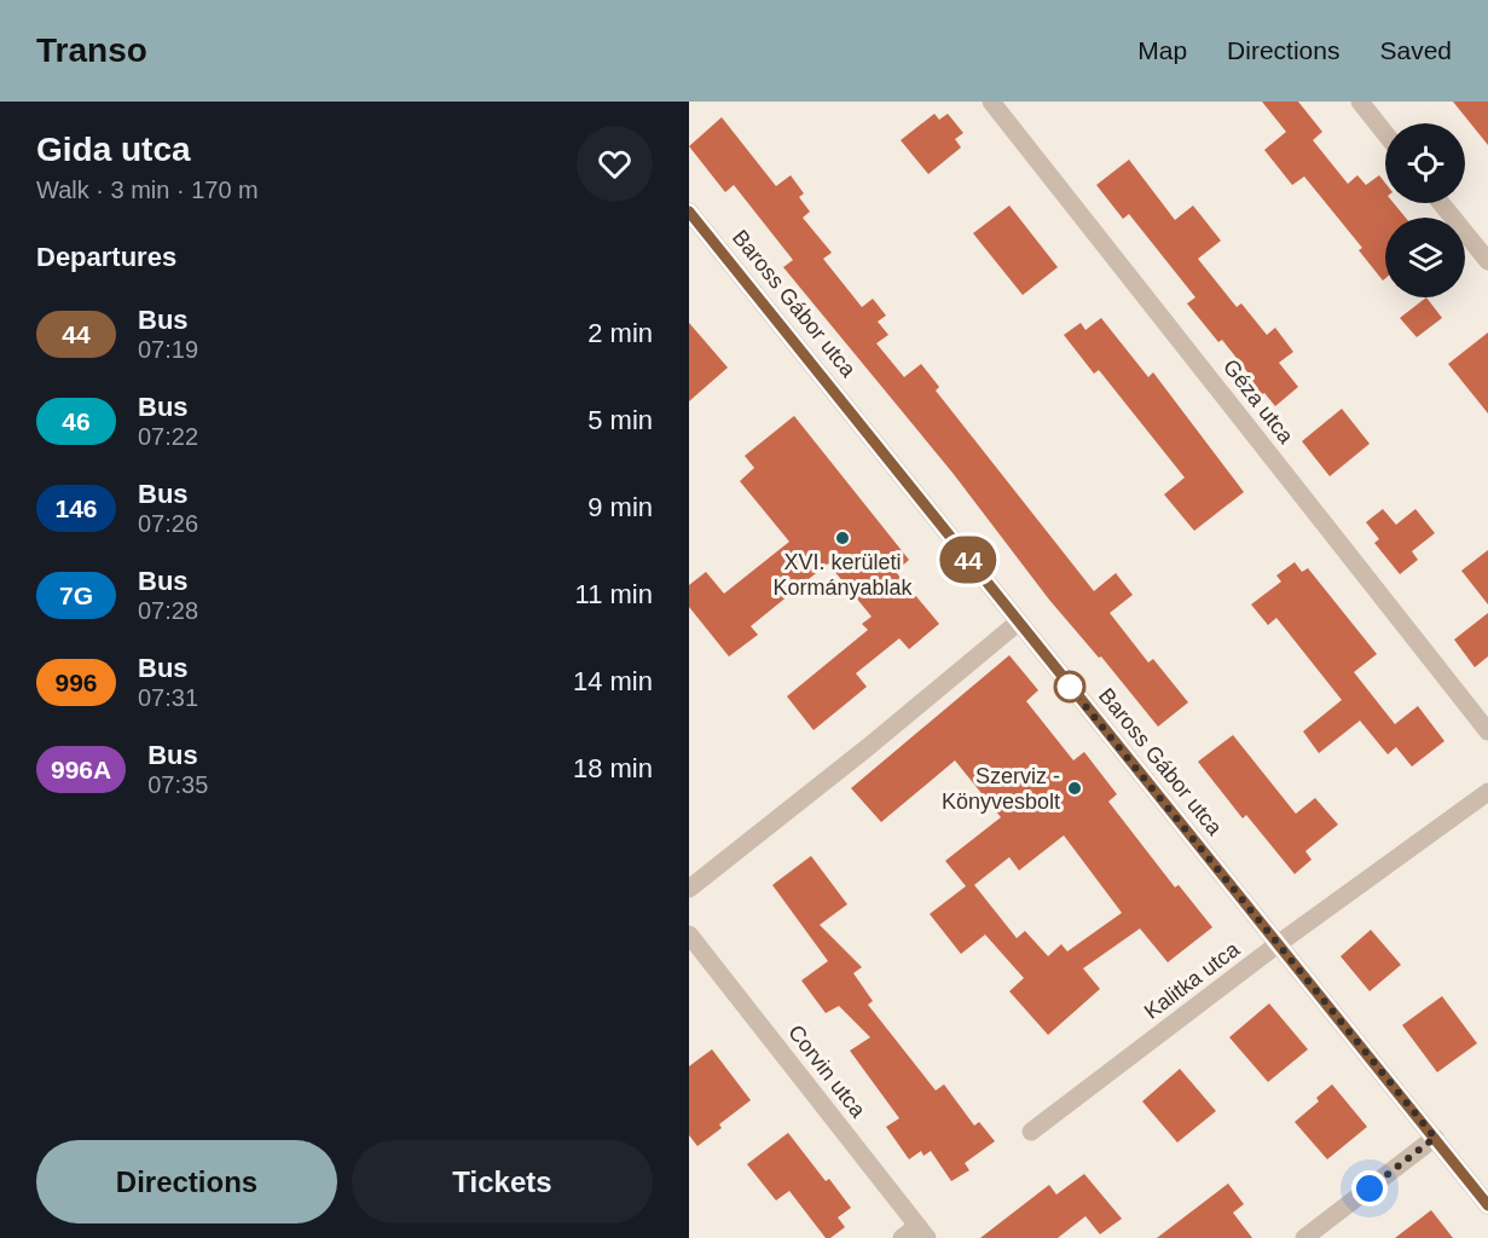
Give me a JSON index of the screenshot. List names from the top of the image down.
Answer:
{
  "streets": {
    "street": [
      "Baross Gábor utca",
      "Géza utca",
      "Kalitka utca",
      "Corvin utca"
    ]
  },
  "crossings": [
    ["Baross Gábor utca", "Kalitka utca"]
  ],
  "places": ["XVI. kerületi Kormányablak", "Szerviz - Könyvesbolt"],
  "lines": ["bus line 44"],
  "page": {
    "header": "Transo",
    "nav": ["Map", "Directions", "Saved"],
    "heading": [
      ["Gida utca", "Walk · 3 min · 170 m"],
      "Departures"
    ],
    "on_map": "44",
    "list": [
      {
        "mark": "44",
        "name": "Bus",
        "note": "07:19",
        "value": "2 min"
      },
      {
        "mark": "46",
        "name": "Bus",
        "note": "07:22",
        "value": "5 min"
      },
      {
        "mark": "146",
        "name": "Bus",
        "note": "07:26",
        "value": "9 min"
      },
      {
        "mark": "7G",
        "name": "Bus",
        "note": "07:28",
        "value": "11 min"
      },
      {
        "mark": "996",
        "name": "Bus",
        "note": "07:31",
        "value": "14 min"
      },
      {
        "mark": "996A",
        "name": "Bus",
        "note": "07:35",
        "value": "18 min"
      }
    ],
    "buttons": ["Directions", "Tickets"]
  }
}
